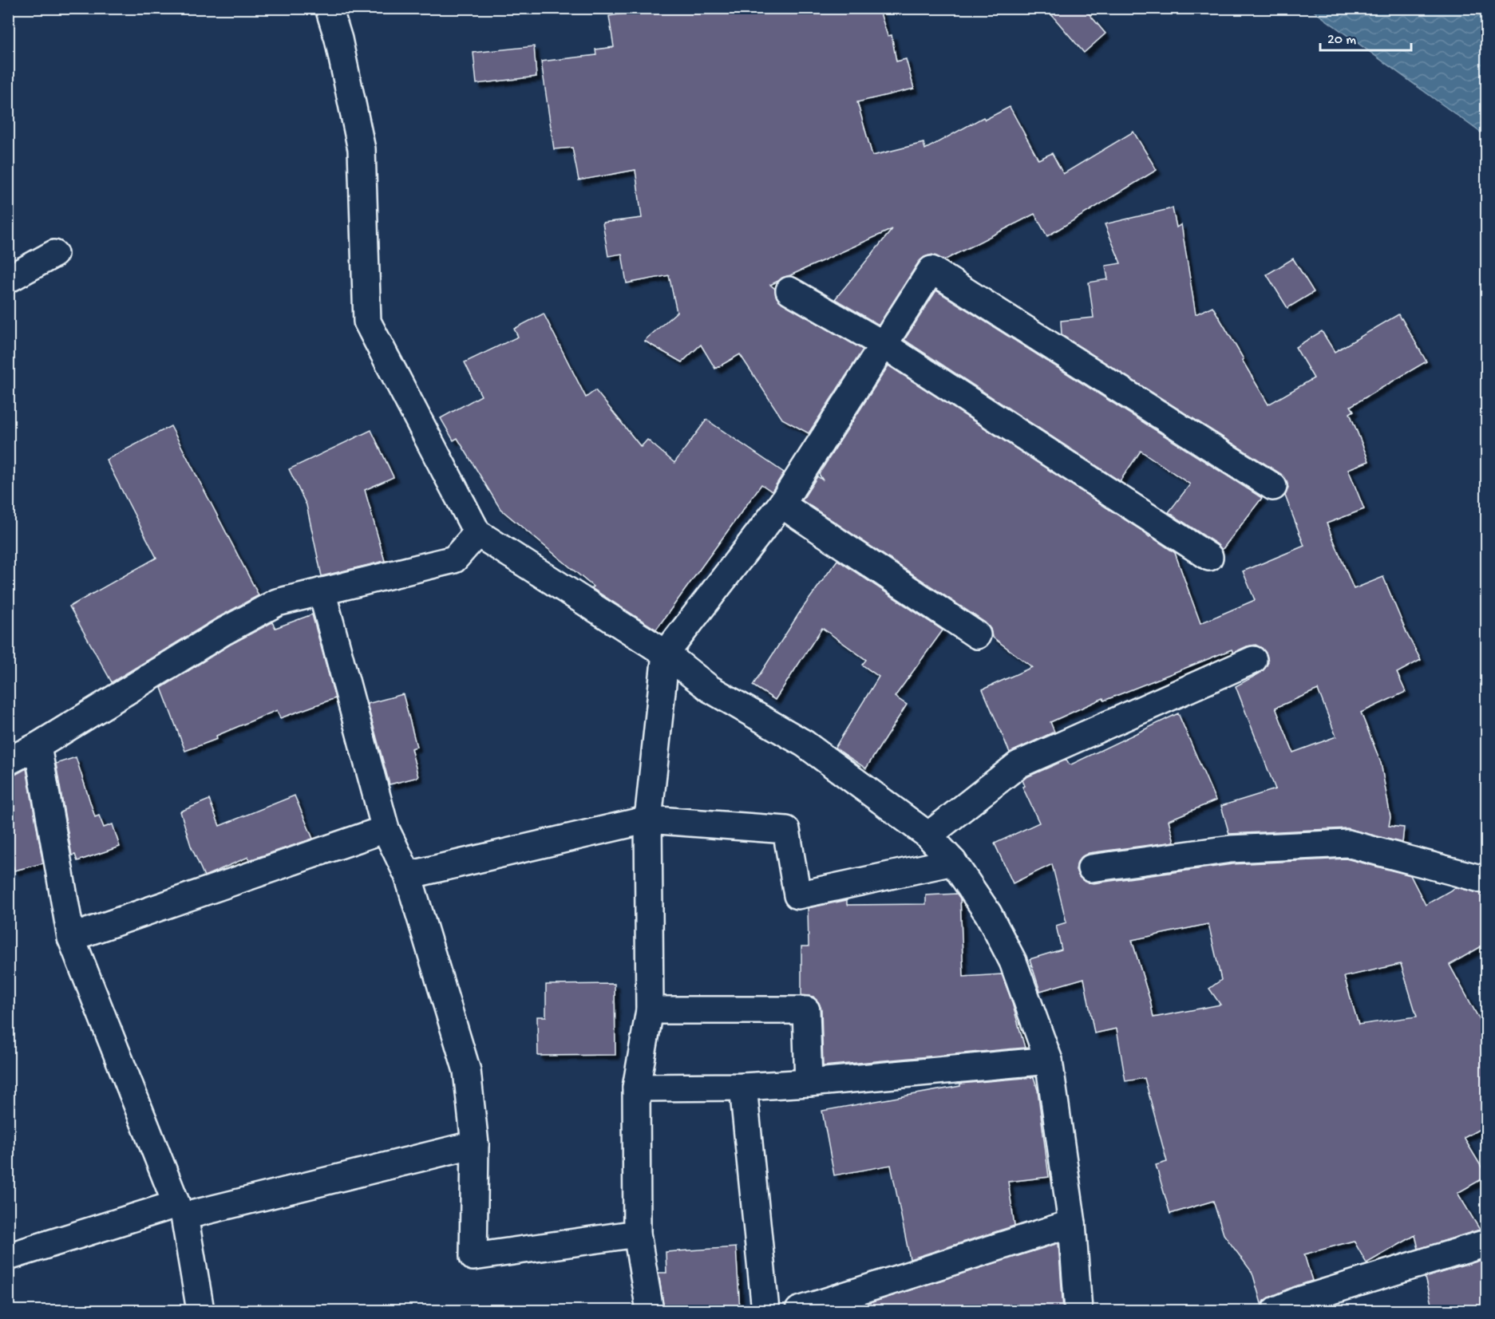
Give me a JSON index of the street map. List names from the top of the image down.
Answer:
{
  "scale_bar": "20 m"
}
